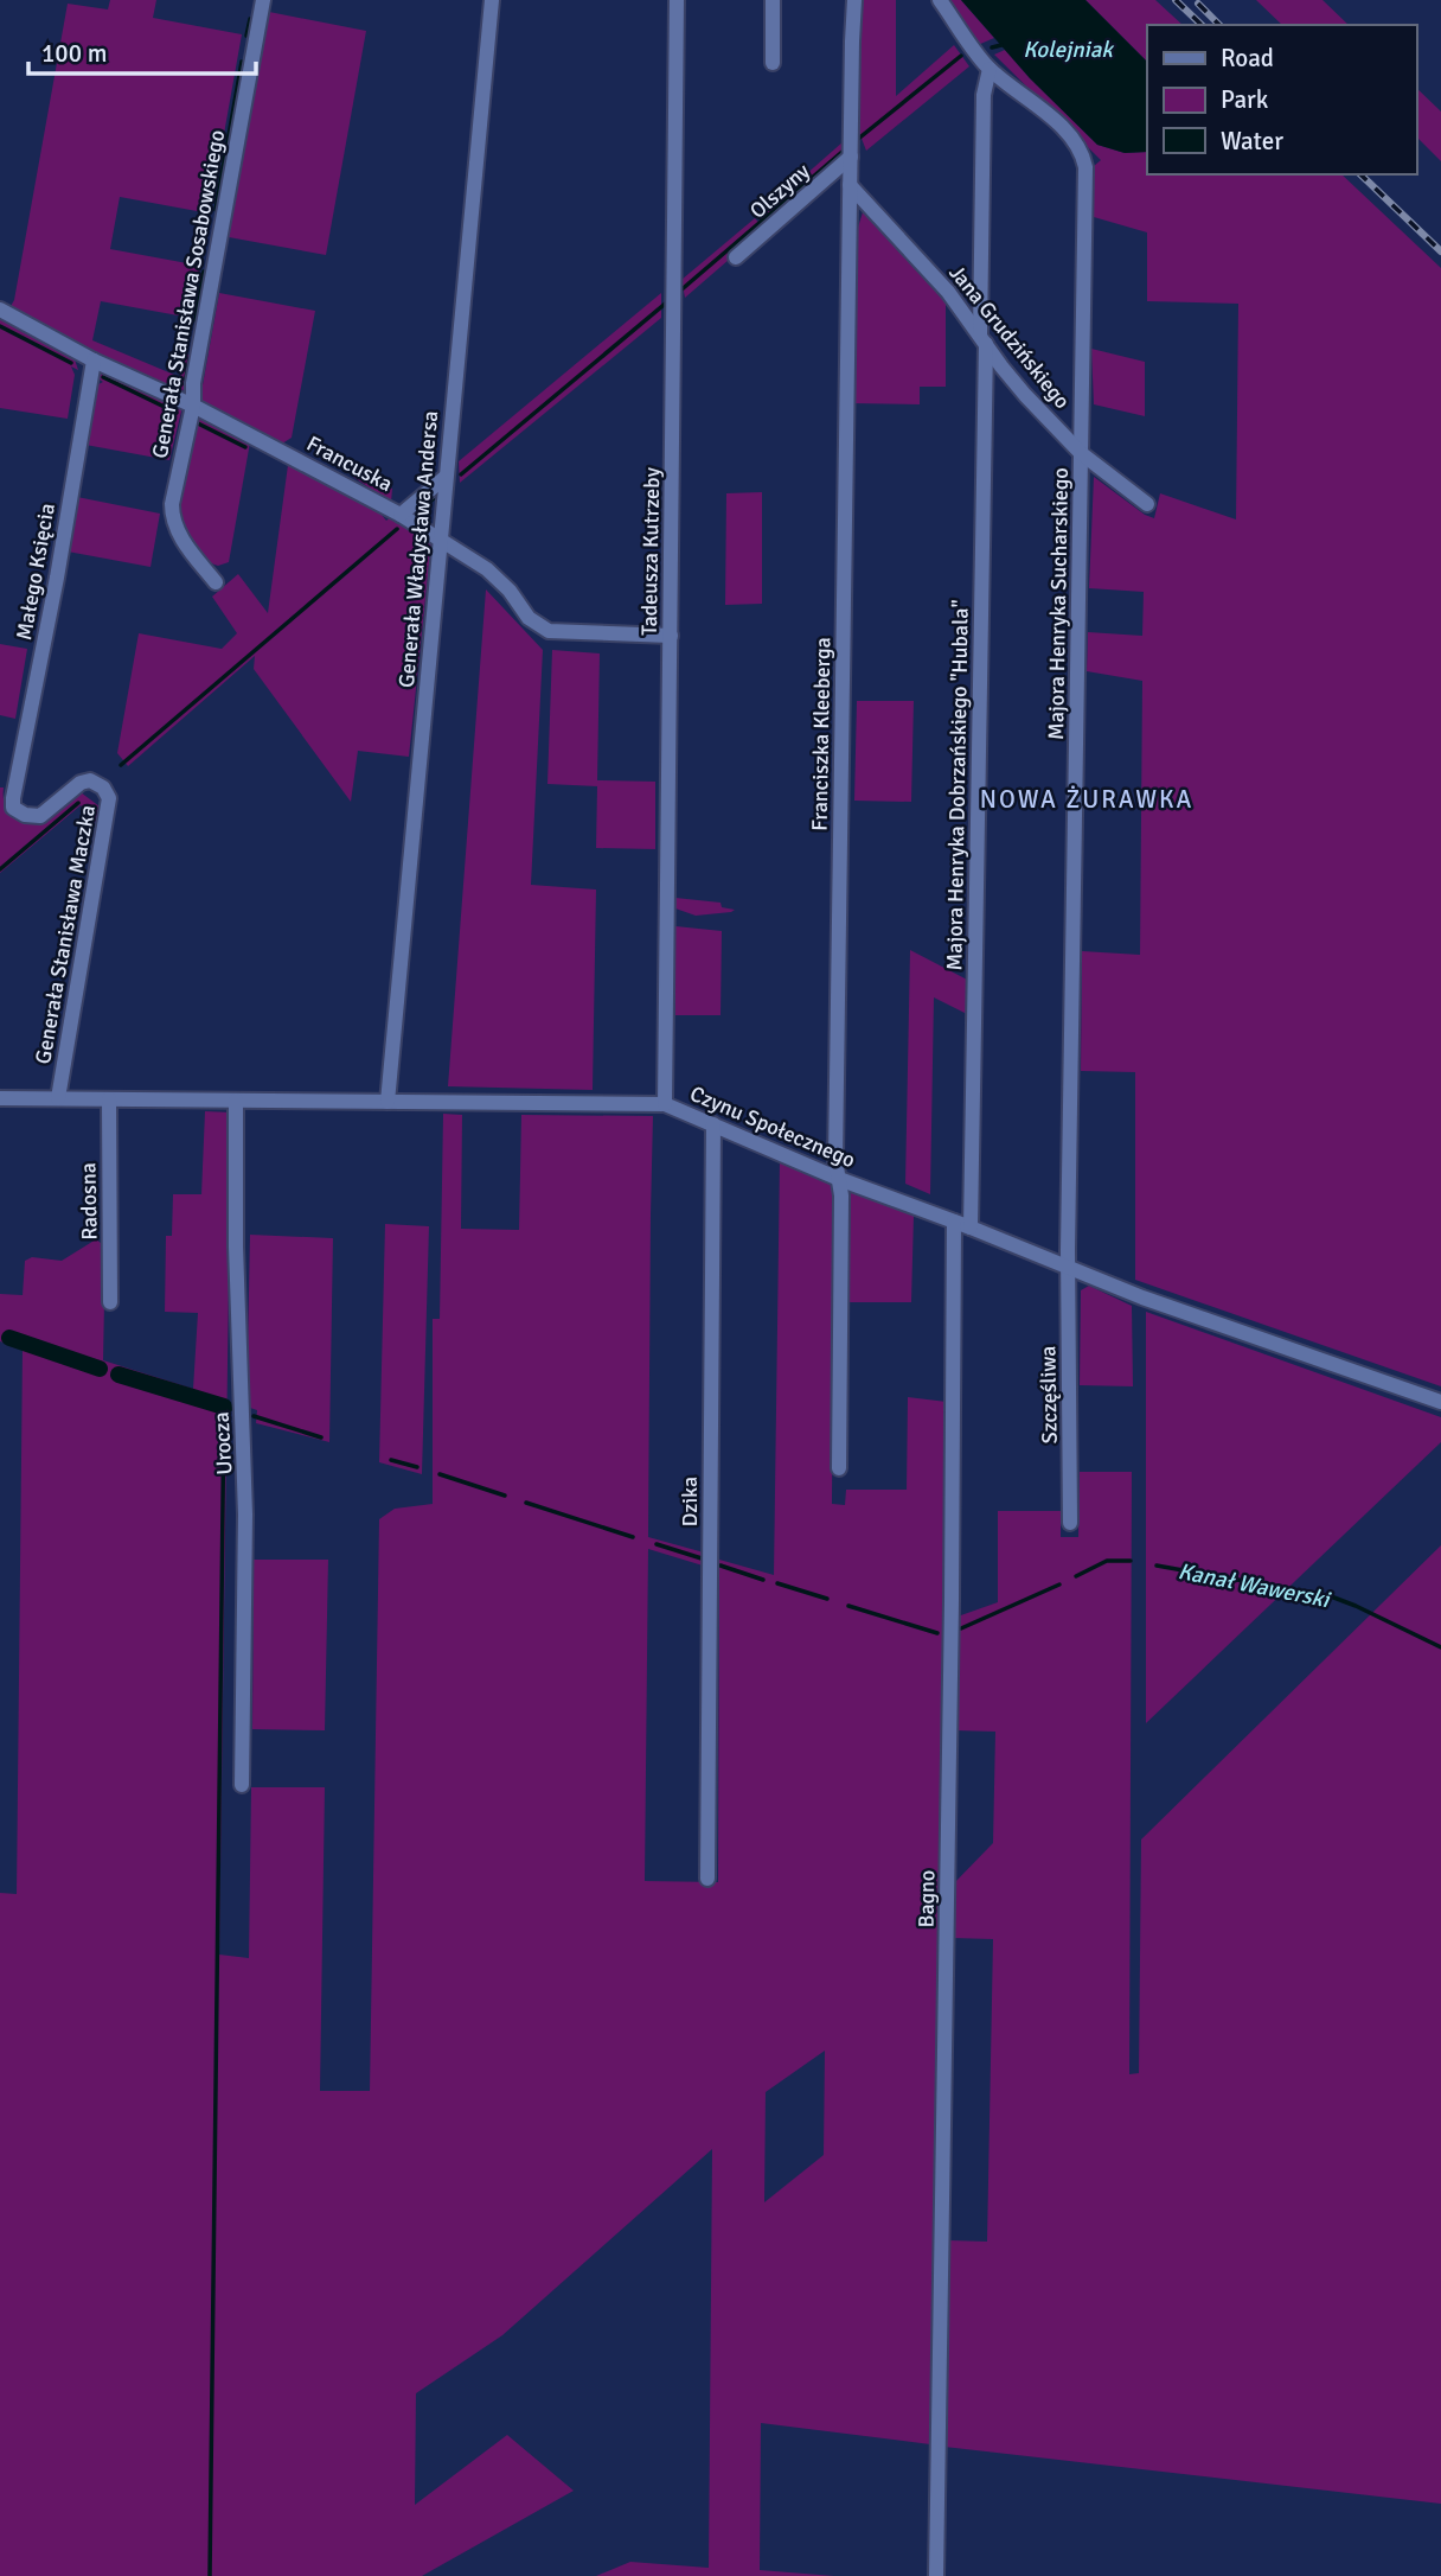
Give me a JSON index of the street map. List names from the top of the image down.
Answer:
{
  "streets": {
    "street": [
      "Olszyny",
      "Generała Stanisława Sosabowskiego",
      "Jana Grudzińskiego",
      "Francuska",
      "Generała Władysława Andersa",
      "Tadeusza Kutrzeby",
      "Małego Księcia",
      "Majora Henryka Sucharskiego",
      "Franciszka Kleeberga",
      "Majora Henryka Dobrzańskiego \"Hubala\"",
      "Generała Stanisława Maczka",
      "Czynu Społecznego",
      "Radosna",
      "Szczęśliwa",
      "Urocza",
      "Dzika",
      "Bagno"
    ]
  },
  "crossings": [
    ["Olszyny", "Franciszka Kleeberga"],
    ["Generała Stanisława Sosabowskiego", "Francuska"],
    ["Jana Grudzińskiego", "Majora Henryka Sucharskiego"],
    ["Jana Grudzińskiego", "Franciszka Kleeberga"],
    ["Jana Grudzińskiego", "Majora Henryka Dobrzańskiego \"Hubala\""],
    ["Francuska", "Generała Władysława Andersa"],
    ["Francuska", "Tadeusza Kutrzeby"],
    ["Francuska", "Małego Księcia"],
    ["Generała Władysława Andersa", "Czynu Społecznego"],
    ["Tadeusza Kutrzeby", "Czynu Społecznego"],
    ["Małego Księcia", "Generała Stanisława Maczka"],
    ["Majora Henryka Sucharskiego", "Majora Henryka Dobrzańskiego \"Hubala\""],
    ["Majora Henryka Sucharskiego", "Czynu Społecznego"],
    ["Majora Henryka Sucharskiego", "Szczęśliwa"],
    ["Franciszka Kleeberga", "Czynu Społecznego"],
    ["Majora Henryka Dobrzańskiego \"Hubala\"", "Czynu Społecznego"],
    ["Generała Stanisława Maczka", "Czynu Społecznego"],
    ["Czynu Społecznego", "Radosna"],
    ["Czynu Społecznego", "Szczęśliwa"],
    ["Czynu Społecznego", "Urocza"],
    ["Czynu Społecznego", "Dzika"],
    ["Czynu Społecznego", "Bagno"]
  ],
  "districts": ["NOWA ŻURAWKA"],
  "water": ["Kolejniak", "Kanał Wawerski"],
  "legend": ["Road", "Park", "Water"],
  "scale_bar": "100 m"
}
